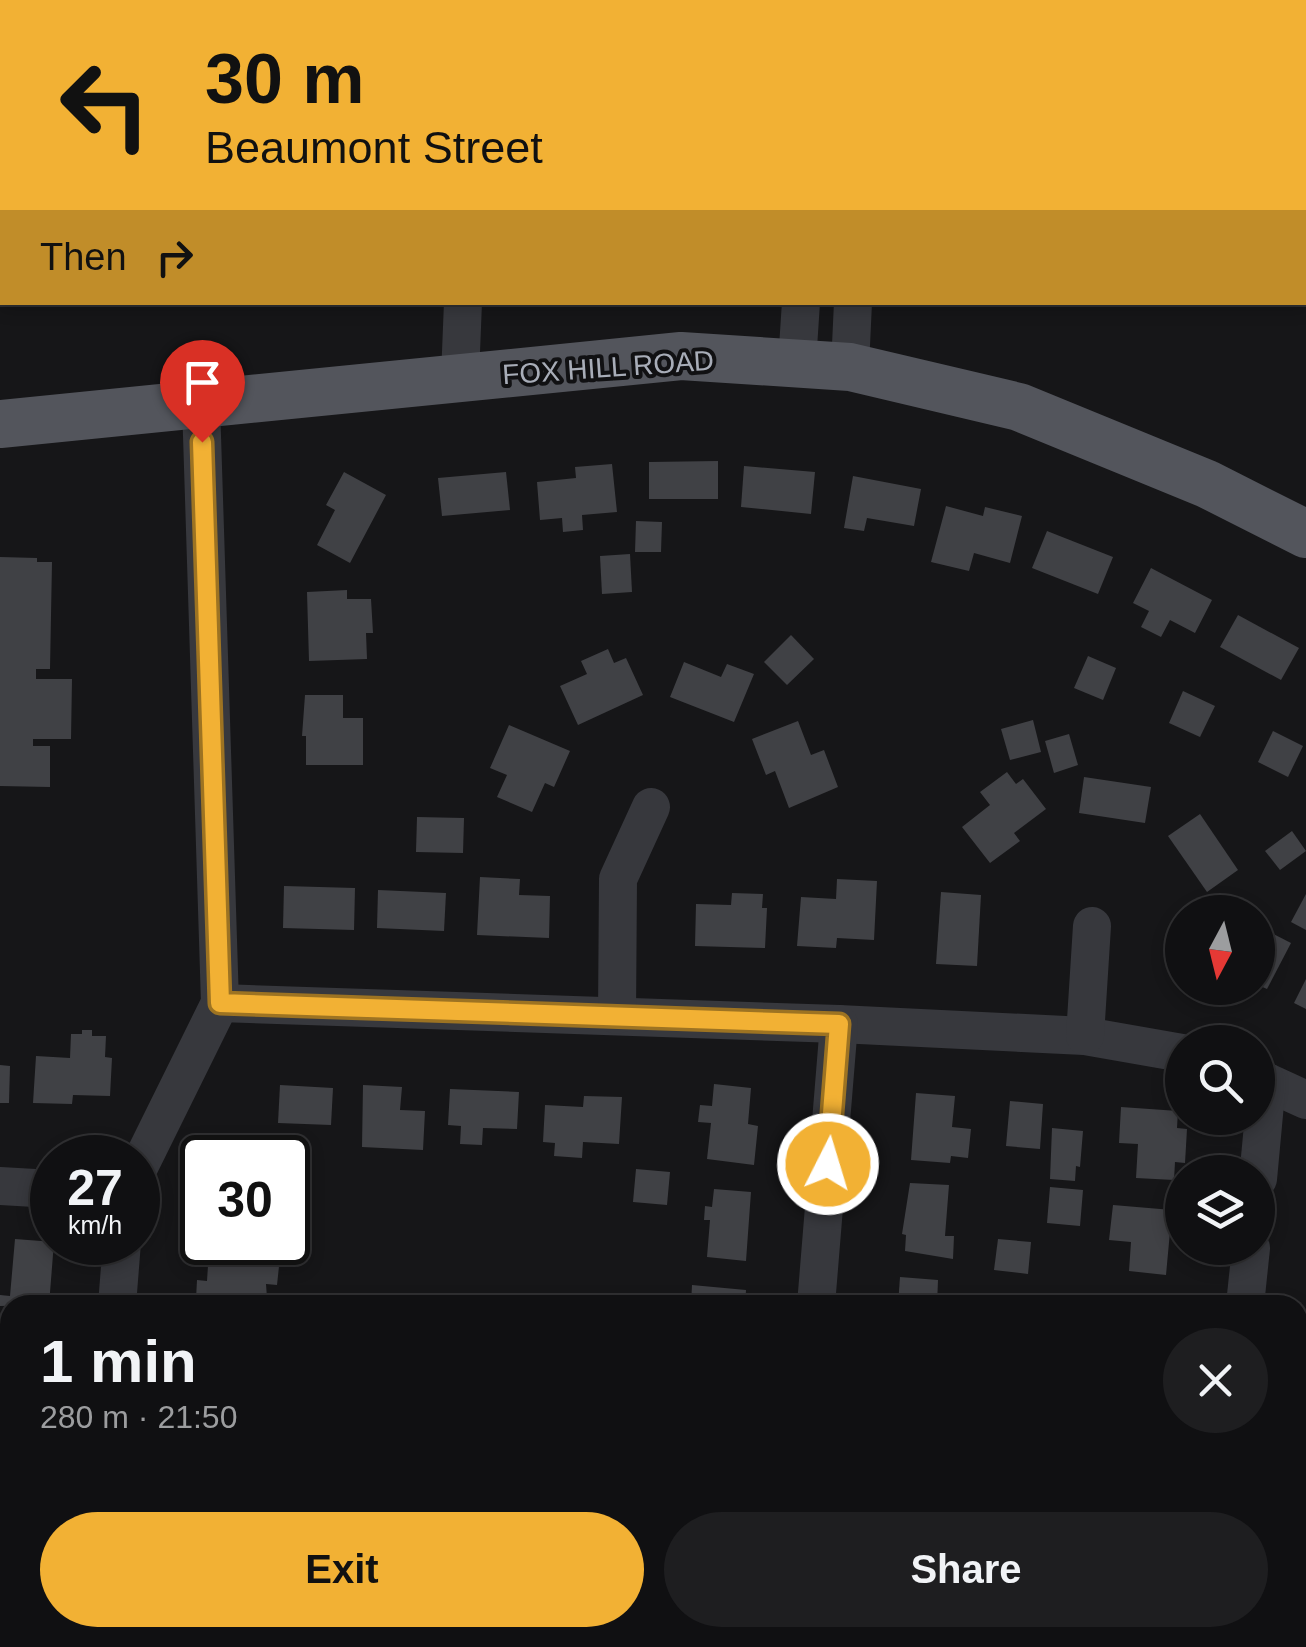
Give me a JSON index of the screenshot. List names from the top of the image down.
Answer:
{
  "streets": {
    "main road": ["FOX HILL ROAD"]
  },
  "north": "bottom",
  "page": {
    "turn": ["30 m", "Beaumont Street"],
    "then": "Then",
    "speed": "27 km/h",
    "limit": "30",
    "heading": ["1 min", "280 m · 21:50"],
    "buttons": ["Exit", "Share"]
  }
}
